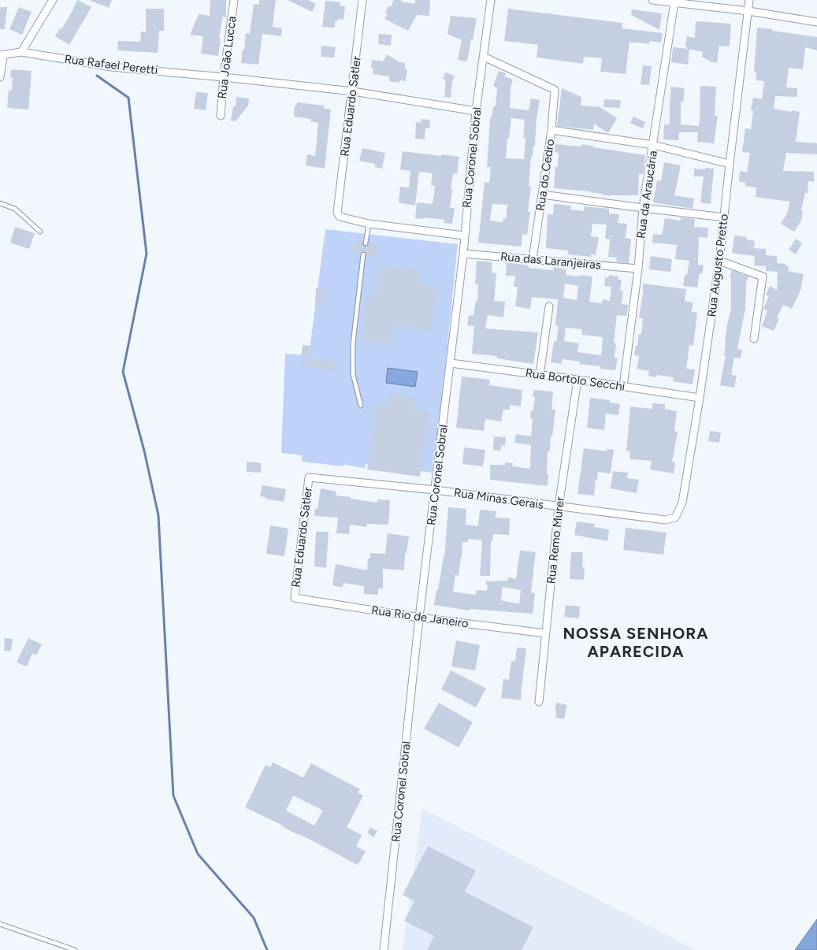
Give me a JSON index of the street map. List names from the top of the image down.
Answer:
{
  "streets": {
    "street": [
      "Rua João Lucca",
      "Rua Rafael Peretti",
      "Rua Eduardo Satler",
      "Rua Coronel Sobral",
      "Rua do Cedro",
      "Rua da Araucária",
      "Rua das Laranjeiras",
      "Rua Augusto Pretto",
      "Rua Bortolo Secchi",
      "Rua Minas Gerais",
      "Rua Remo Murer",
      "Rua Rio de Janeiro"
    ]
  },
  "crossings": [
    ["Rua João Lucca", "Rua Rafael Peretti"],
    ["Rua Rafael Peretti", "Rua Eduardo Satler"],
    ["Rua Eduardo Satler", "Rua Minas Gerais"],
    ["Rua Eduardo Satler", "Rua Rio de Janeiro"],
    ["Rua Coronel Sobral", "Rua do Cedro"],
    ["Rua Coronel Sobral", "Rua das Laranjeiras"],
    ["Rua Coronel Sobral", "Rua Bortolo Secchi"],
    ["Rua Coronel Sobral", "Rua Minas Gerais"],
    ["Rua Coronel Sobral", "Rua Rio de Janeiro"],
    ["Rua do Cedro", "Rua das Laranjeiras"],
    ["Rua da Araucária", "Rua das Laranjeiras"],
    ["Rua da Araucária", "Rua Bortolo Secchi"],
    ["Rua Augusto Pretto", "Rua Bortolo Secchi"],
    ["Rua Augusto Pretto", "Rua Minas Gerais"],
    ["Rua Bortolo Secchi", "Rua Remo Murer"],
    ["Rua Minas Gerais", "Rua Remo Murer"],
    ["Rua Remo Murer", "Rua Rio de Janeiro"]
  ],
  "districts": ["NOSSA SENHORA APARECIDA"]
}
